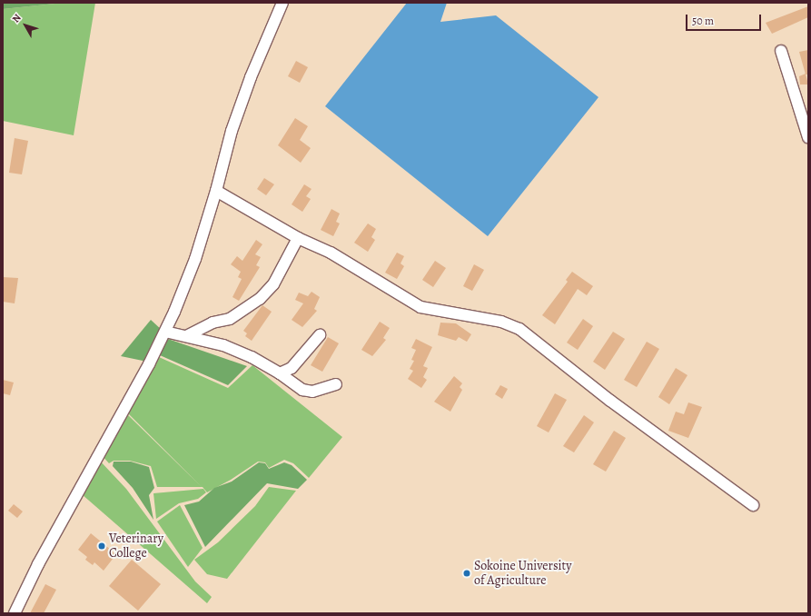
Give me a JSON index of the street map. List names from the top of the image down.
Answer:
{
  "places": ["Veterinary College", "Sokoine University of Agriculture"],
  "scale_bar": "50 m",
  "north": "top left"
}
